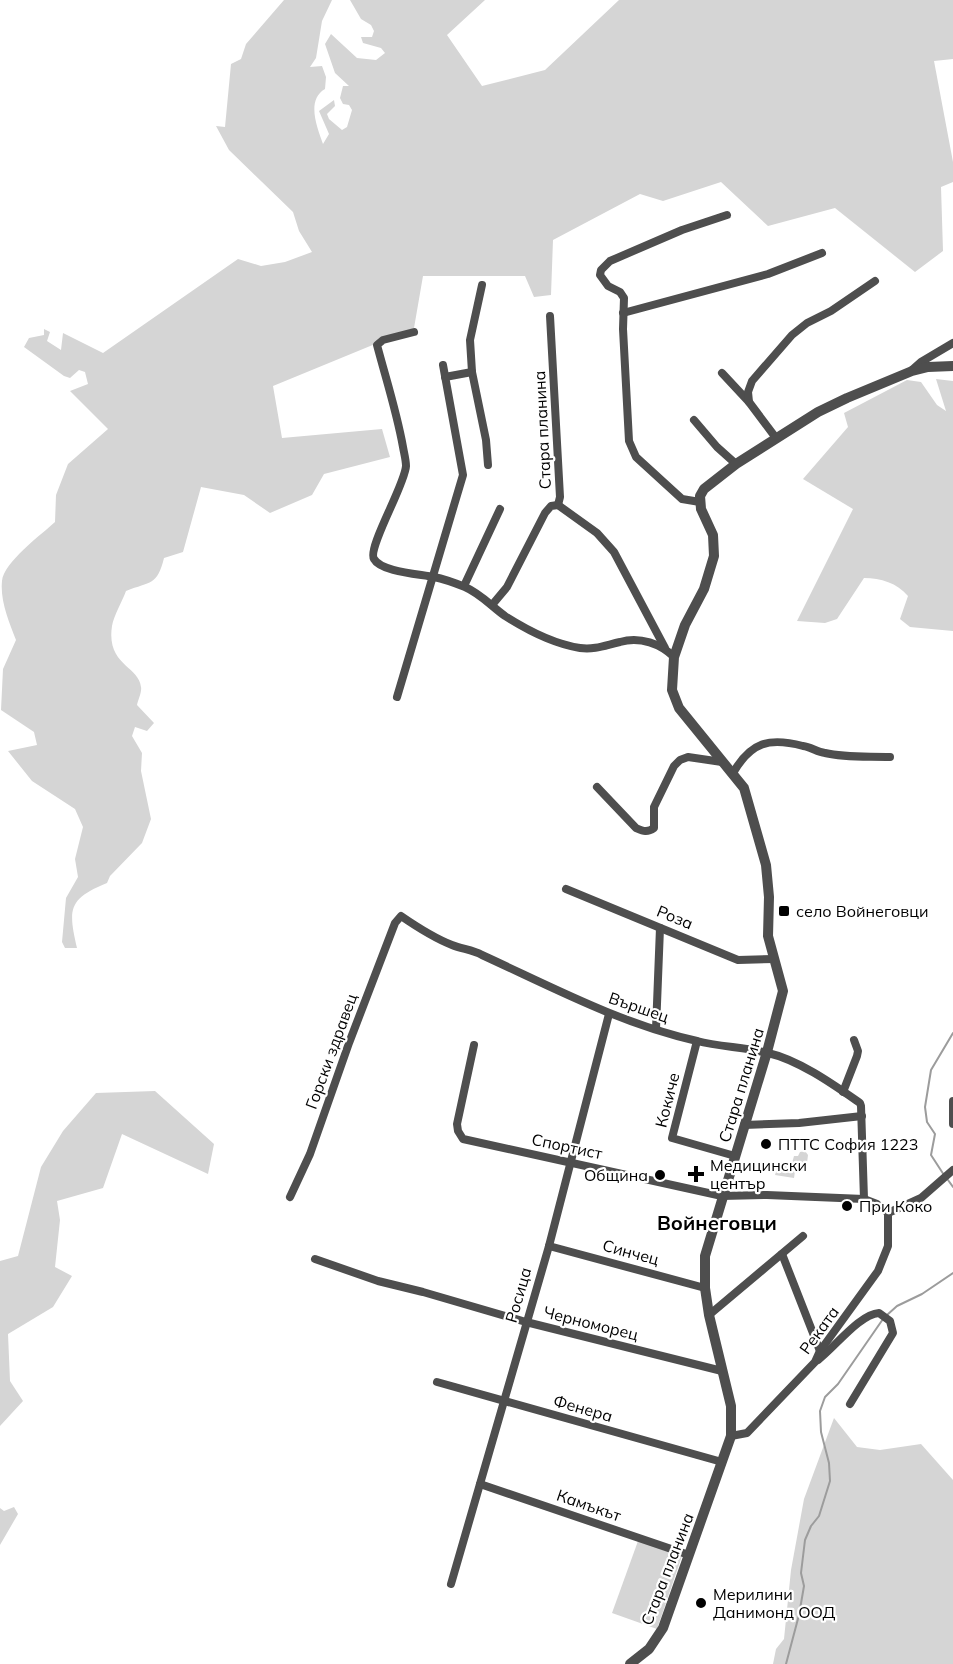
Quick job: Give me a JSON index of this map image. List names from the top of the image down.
{
  "streets": {
    "street": [
      "Стара планина",
      "Роза",
      "Вършец",
      "Горски здравец",
      "Кокиче",
      "Спортист",
      "Синчец",
      "Росица",
      "Черноморец",
      "Реката",
      "Фенера",
      "Камъкът"
    ]
  },
  "crossings": [
    ["Стара планина", "Роза"],
    ["Стара планина", "Вършец"],
    ["Стара планина", "Кокиче"],
    ["Стара планина", "Спортист"],
    ["Стара планина", "Синчец"],
    ["Стара планина", "Черноморец"],
    ["Стара планина", "Реката"],
    ["Стара планина", "Фенера"],
    ["Стара планина", "Камъкът"],
    ["Вършец", "Горски здравец"],
    ["Вършец", "Кокиче"],
    ["Вършец", "Росица"],
    ["Спортист", "Росица"],
    ["Спортист", "Реката"],
    ["Синчец", "Росица"],
    ["Росица", "Черноморец"],
    ["Росица", "Фенера"],
    ["Росица", "Камъкът"]
  ],
  "districts": ["Войнеговци"],
  "places": {
    "transit": ["село Войнеговци"],
    "other": [
      "ПТТС София 1223",
      "Община",
      "При Коко",
      "Мерилини Данимонд ООД"
    ],
    "health": ["Медицински център"]
  }
}
